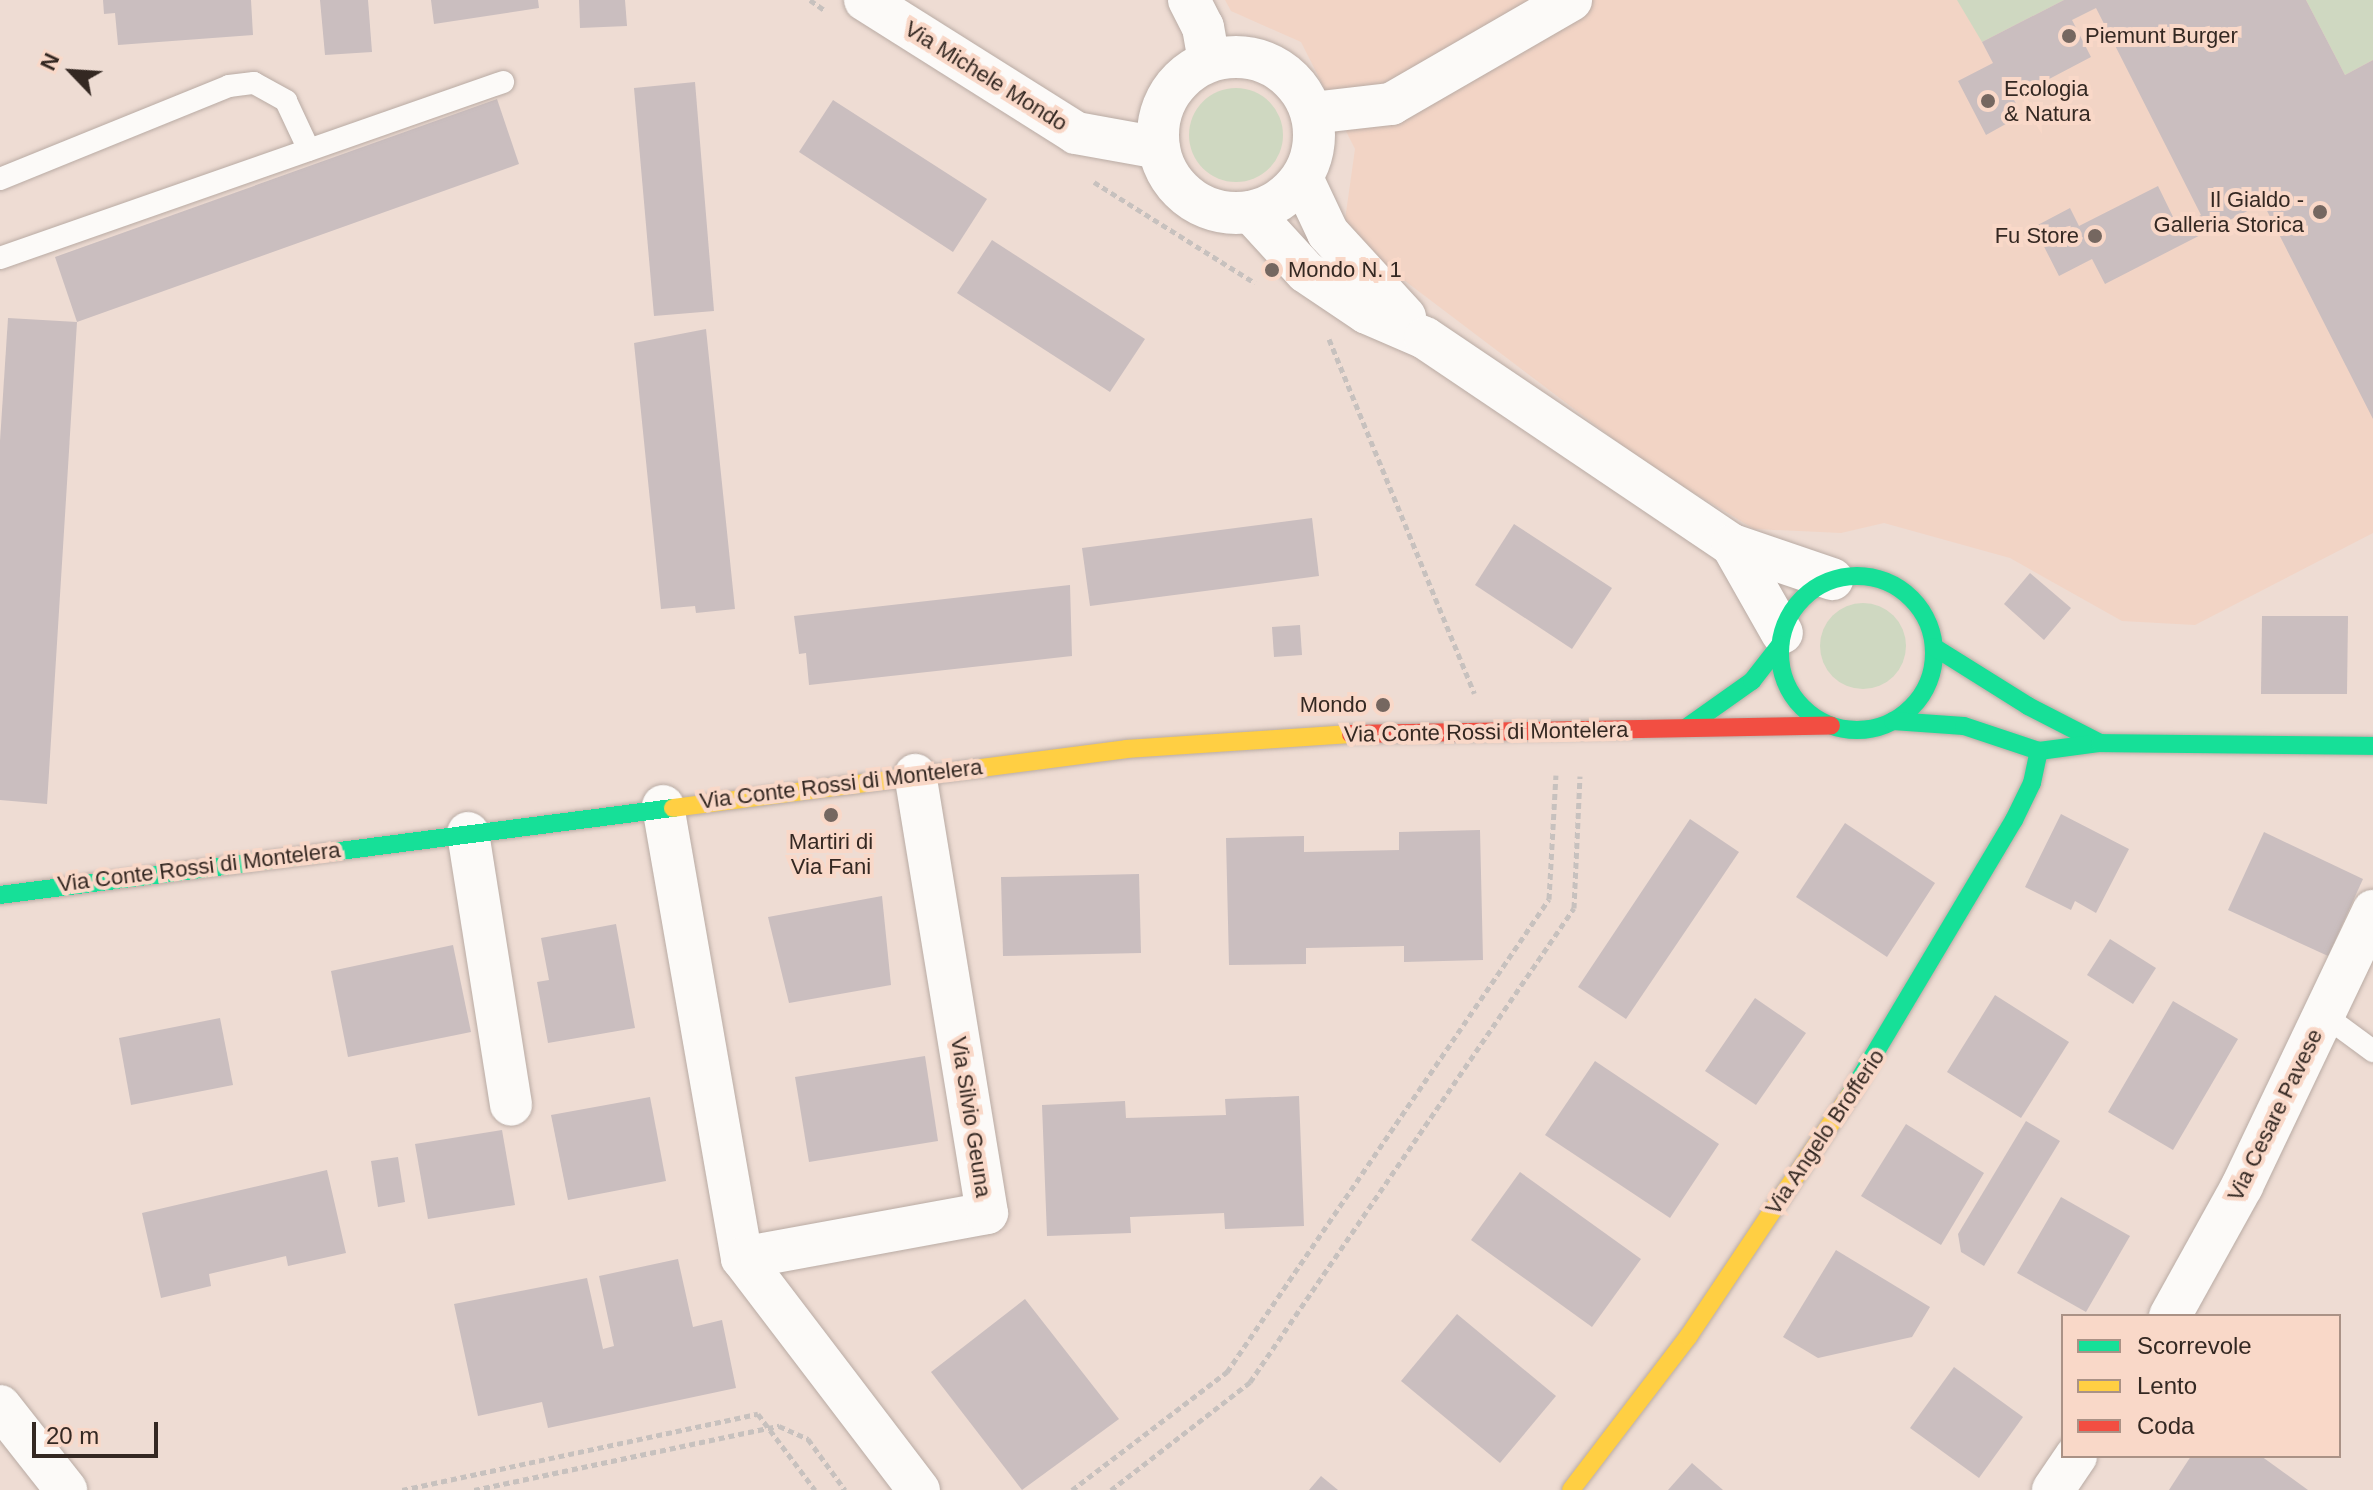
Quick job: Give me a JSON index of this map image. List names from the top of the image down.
{
  "streets": {
    "street": [
      "Via Michele Mondo",
      "Via Conte Rossi di Montelera",
      "Via Cesare Pavese",
      "Via Silvio Geuna",
      "Via Angelo Brofferio"
    ]
  },
  "crossings": [
    ["Via Conte Rossi di Montelera", "Via Silvio Geuna"]
  ],
  "places": [
    "Piemunt Burger",
    "Ecologia & Natura",
    "Il Gialdo - Galleria Storica",
    "Fu Store",
    "Mondo N. 1",
    "Mondo",
    "Martiri di Via Fani"
  ],
  "legend": ["Scorrevole", "Lento", "Coda"],
  "scale_bar": "20 m",
  "north": "top left"
}
